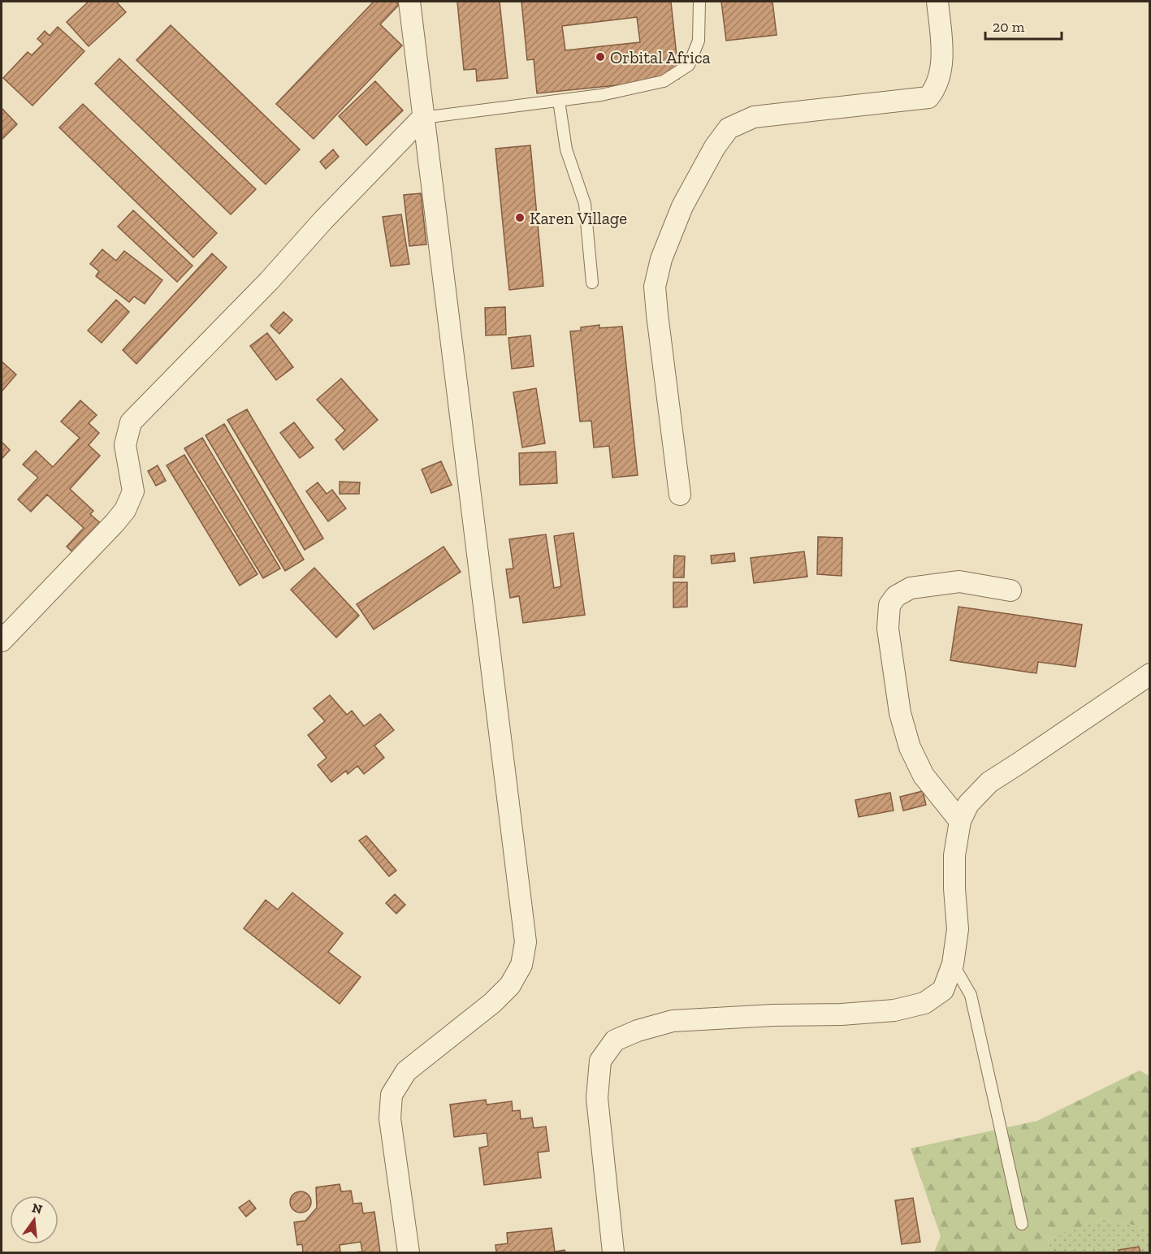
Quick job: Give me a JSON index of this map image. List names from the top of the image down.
{
  "places": ["Orbital Africa", "Karen Village"],
  "scale_bar": "20 m",
  "north": "top"
}
